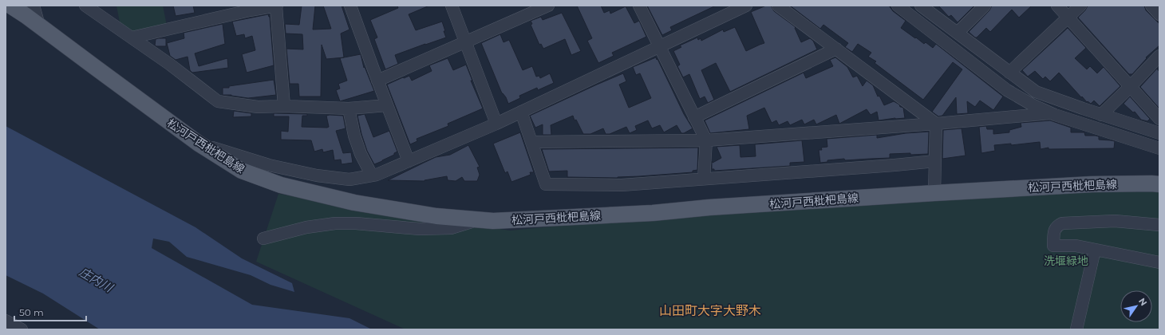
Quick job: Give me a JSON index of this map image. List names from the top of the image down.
{
  "streets": {
    "main road": ["松河戸西枇杷島線"]
  },
  "districts": ["山田町大字大野木"],
  "water": ["庄内川"],
  "parks": ["洗堰緑地"],
  "scale_bar": "50 m",
  "north": "top right"
}
